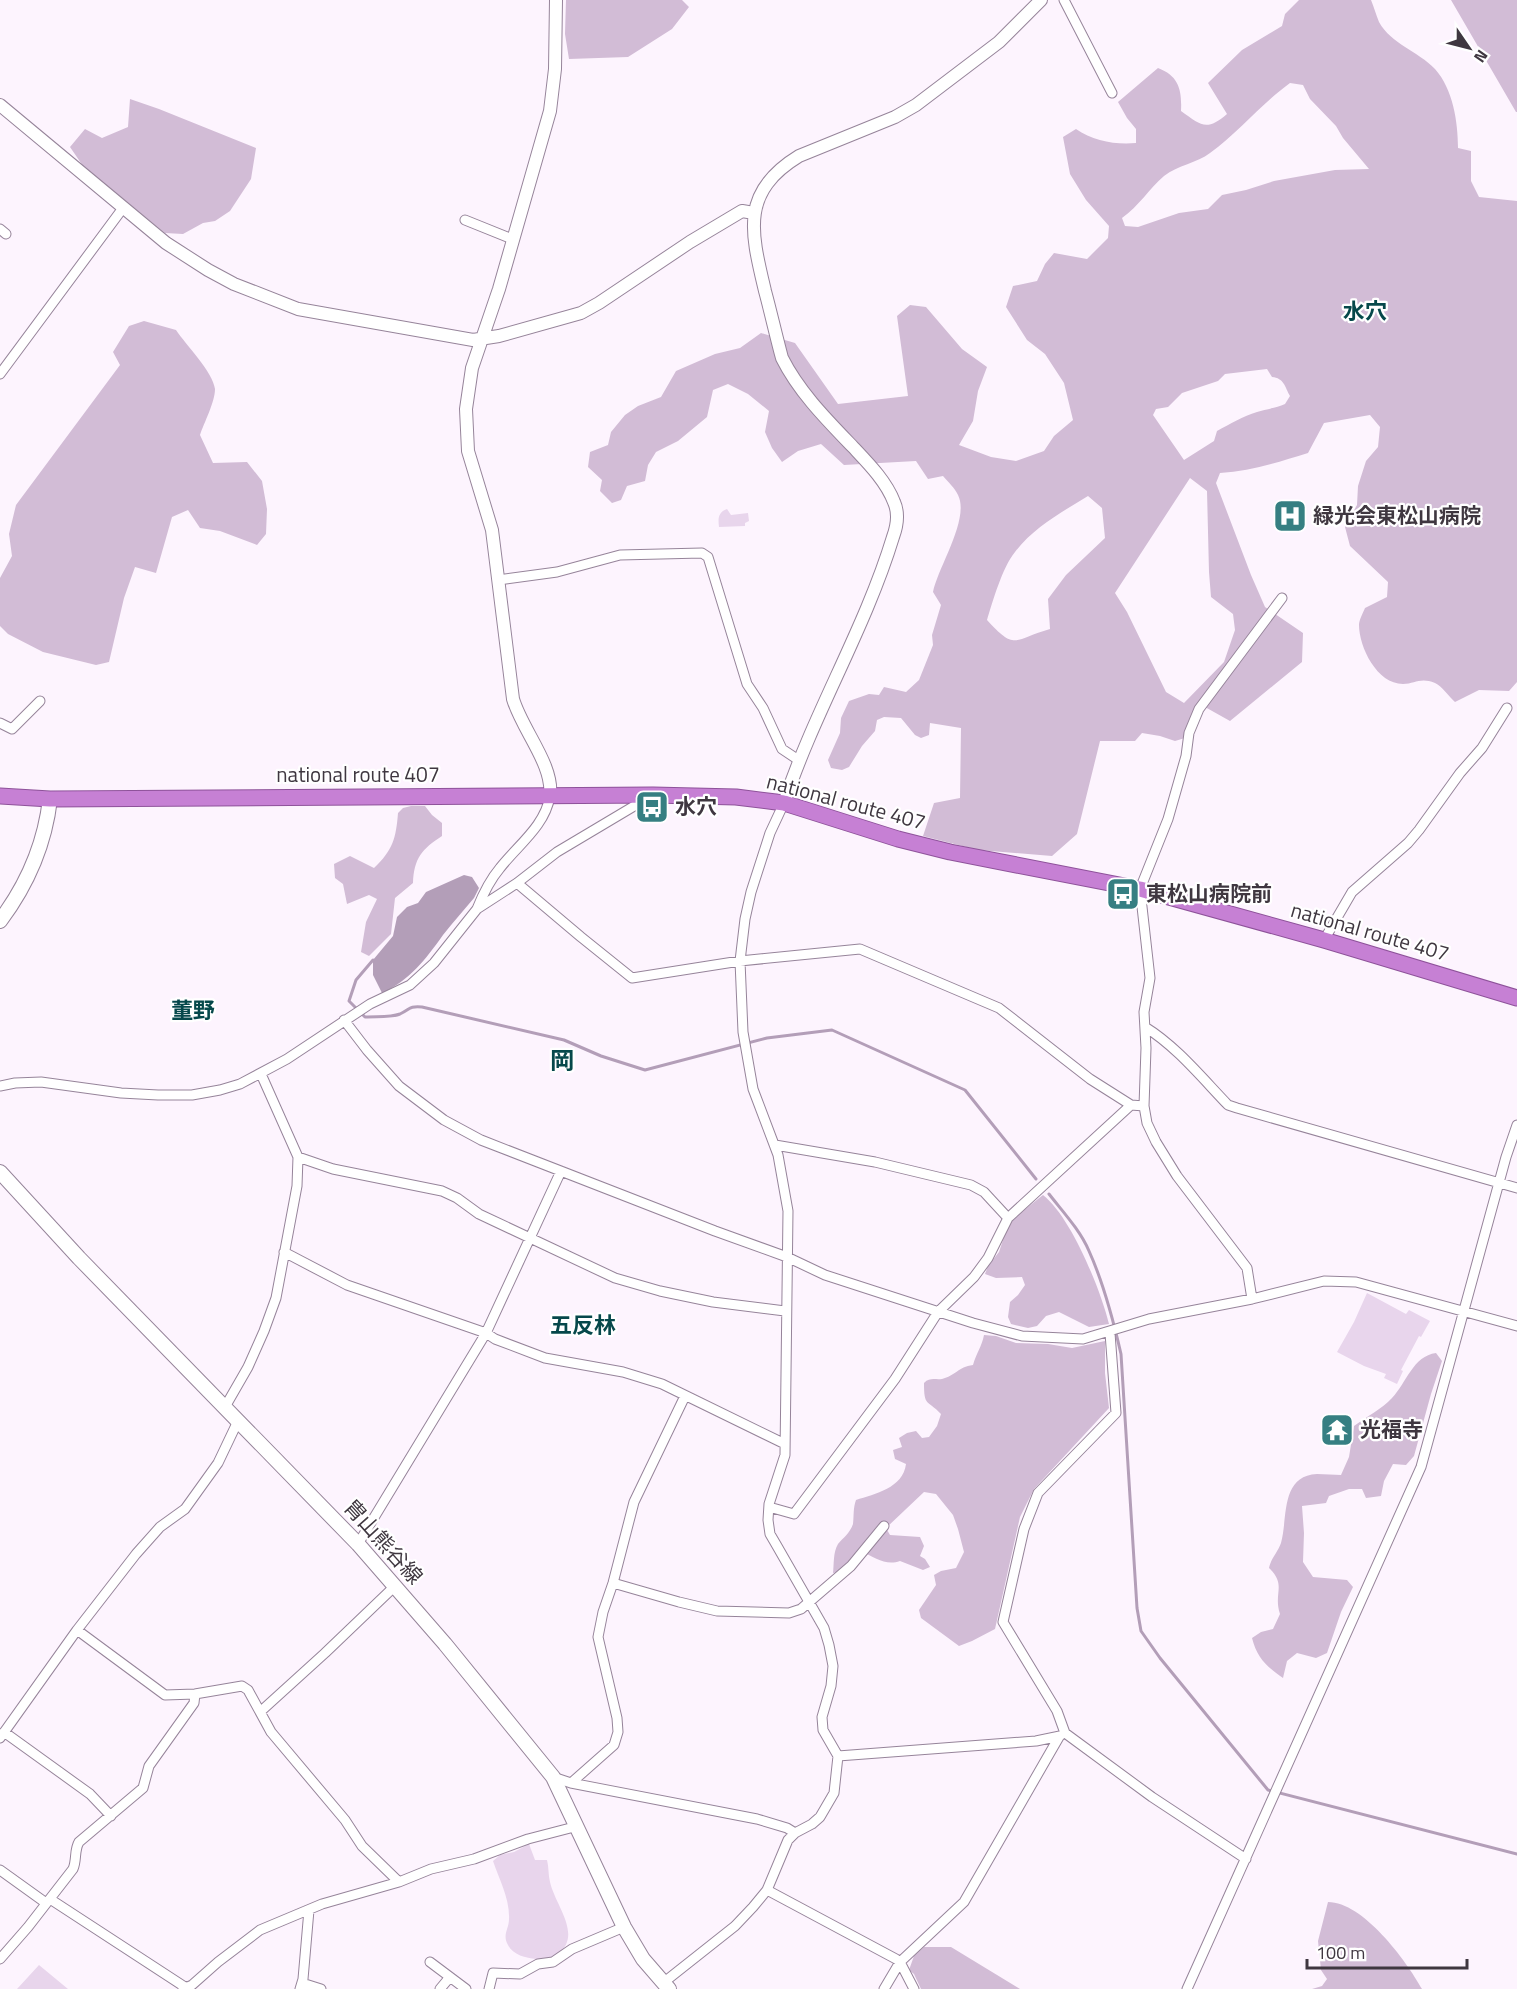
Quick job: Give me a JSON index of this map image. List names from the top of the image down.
{
  "streets": {
    "highway": ["national route 407"],
    "main road": ["胄山熊谷線"]
  },
  "districts": [
    "水穴",
    "董野",
    "岡",
    "五反林"
  ],
  "places": {
    "hospital": ["緑光会東松山病院"],
    "bus stop": ["水穴", "東松山病院前"],
    "temple": ["光福寺"]
  },
  "scale_bar": "100 m",
  "north": "bottom right"
}
